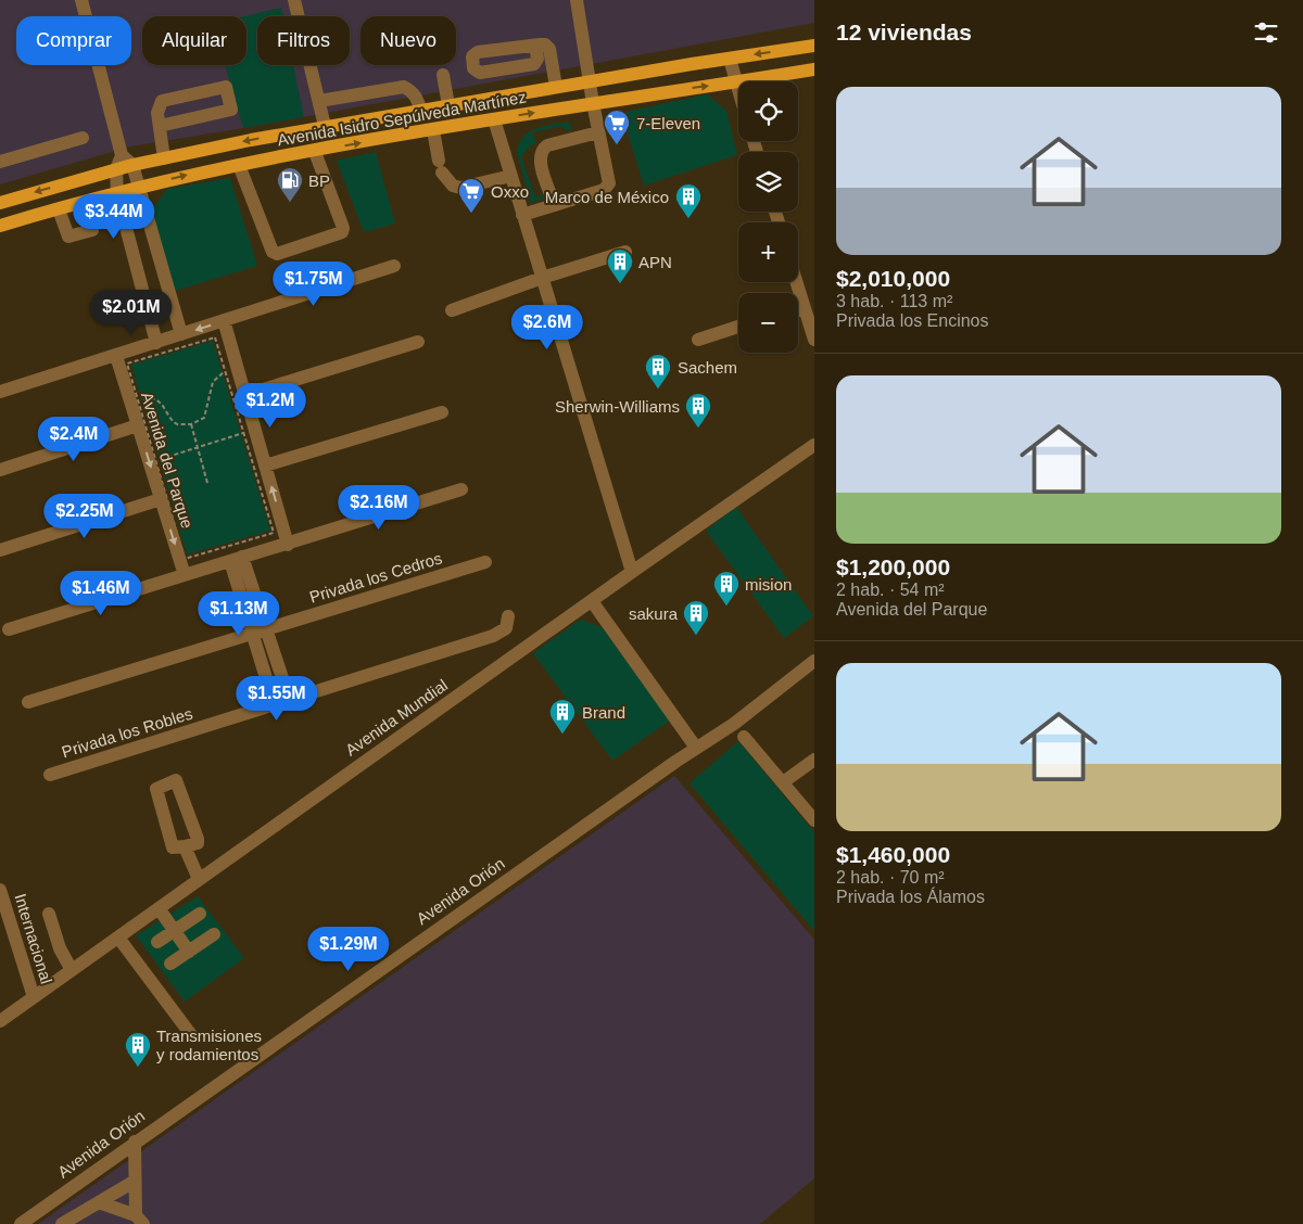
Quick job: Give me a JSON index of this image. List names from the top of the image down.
{
  "streets": {
    "main road": ["Avenida Isidro Sepúlveda Martínez"],
    "street": [
      "Avenida del Parque",
      "Privada los Cedros",
      "Avenida Mundial",
      "Privada los Robles",
      "Avenida Orión",
      "Internacional"
    ]
  },
  "crossings": [
    ["Avenida Mundial", "Internacional"]
  ],
  "places": {
    "supermarket": ["7-Eleven", "Oxxo"],
    "fuel station": ["BP"],
    "building": [
      "Marco de México",
      "APN",
      "Sachem",
      "Sherwin-Williams",
      "mision",
      "sakura",
      "Brand",
      "Transmisiones y rodamientos"
    ]
  },
  "page": {
    "heading": "12 viviendas",
    "chip": [
      "Comprar",
      "Alquilar",
      "Filtros",
      "Nuevo"
    ],
    "list": [
      {
        "name": "$2,010,000",
        "note": "3 hab. · 113 m² · Privada los Encinos"
      },
      {
        "name": "$1,200,000",
        "note": "2 hab. · 54 m² · Avenida del Parque"
      },
      {
        "name": "$1,460,000",
        "note": "2 hab. · 70 m² · Privada los Álamos"
      }
    ],
    "map_buttons": ["+", "−"],
    "price": [
      "$3.44M",
      "$1.75M",
      "$2.01M",
      "$2.6M",
      "$1.2M",
      "$2.4M",
      "$2.16M",
      "$2.25M",
      "$1.46M",
      "$1.13M",
      "$1.55M",
      "$1.29M"
    ]
  }
}
